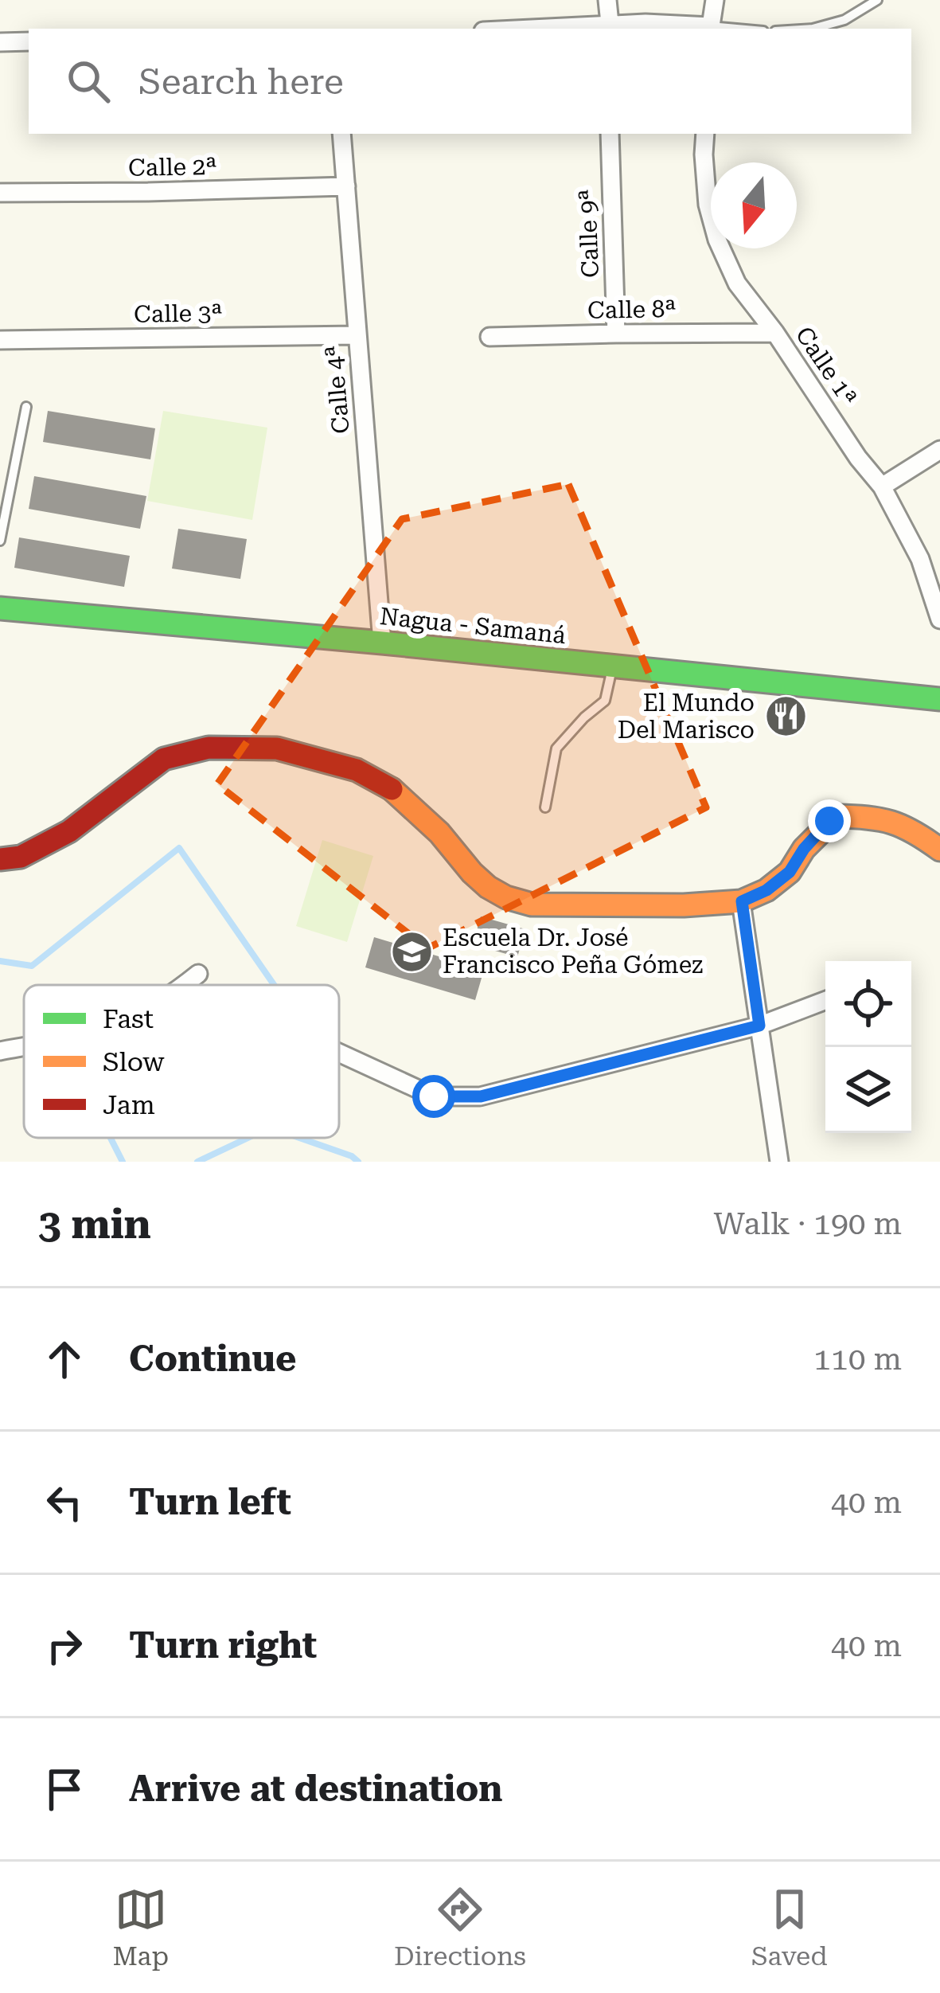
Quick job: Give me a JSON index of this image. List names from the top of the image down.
{
  "streets": {
    "street": [
      "Calle 2ª",
      "Calle 9ª",
      "Calle 8ª",
      "Calle 3ª",
      "Calle 1ª",
      "Calle 4ª",
      "Nagua - Samaná"
    ]
  },
  "crossings": [
    ["Calle 2ª", "Calle 4ª"],
    ["Calle 9ª", "Calle 8ª"],
    ["Calle 8ª", "Calle 1ª"],
    ["Calle 3ª", "Calle 4ª"],
    ["Calle 4ª", "Nagua - Samaná"]
  ],
  "places": {
    "restaurant": ["El Mundo Del Marisco"],
    "school or university": ["Escuela Dr. José Francisco Peña Gómez"]
  },
  "legend": ["Fast", "Slow", "Jam"],
  "north": "bottom",
  "page": {
    "search": "Search here",
    "heading": ["3 min", "Walk · 190 m"],
    "list": [
      ["Continue", "110 m"],
      ["Turn left", "40 m"],
      ["Turn right", "40 m"],
      "Arrive at destination"
    ],
    "nav": ["Map", "Directions", "Saved"]
  }
}
